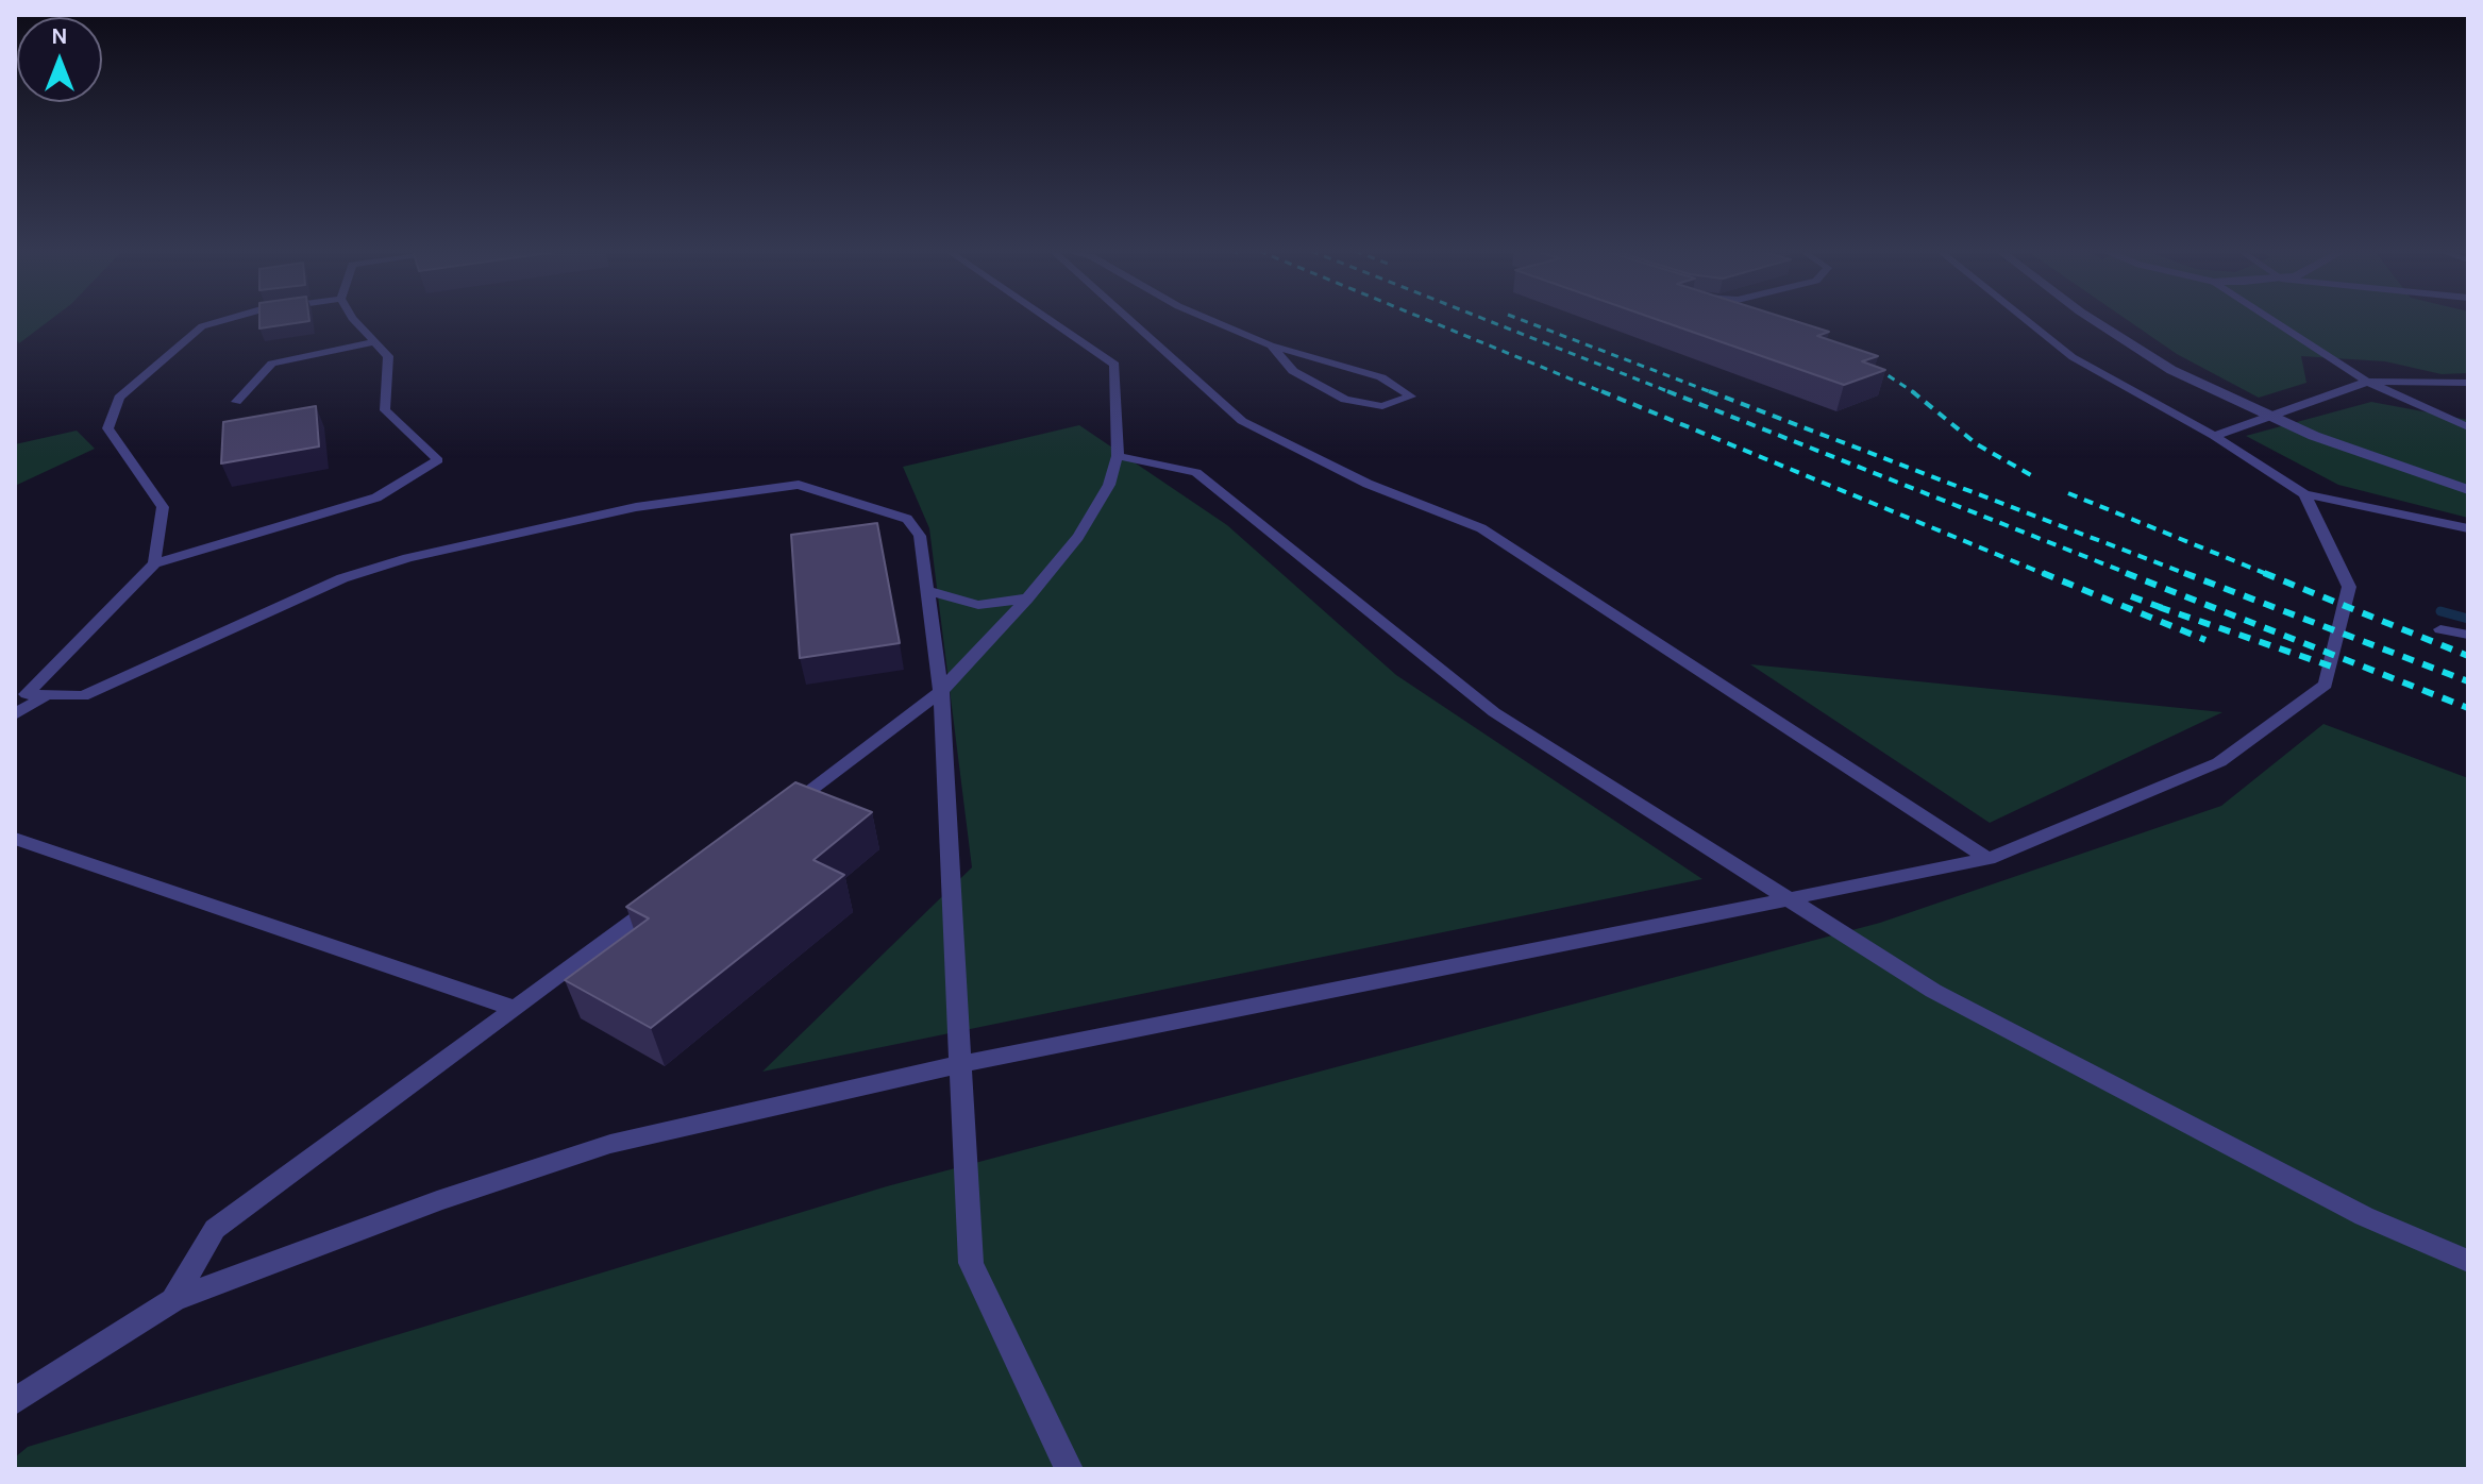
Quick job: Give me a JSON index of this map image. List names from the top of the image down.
{
  "north": "top"
}
